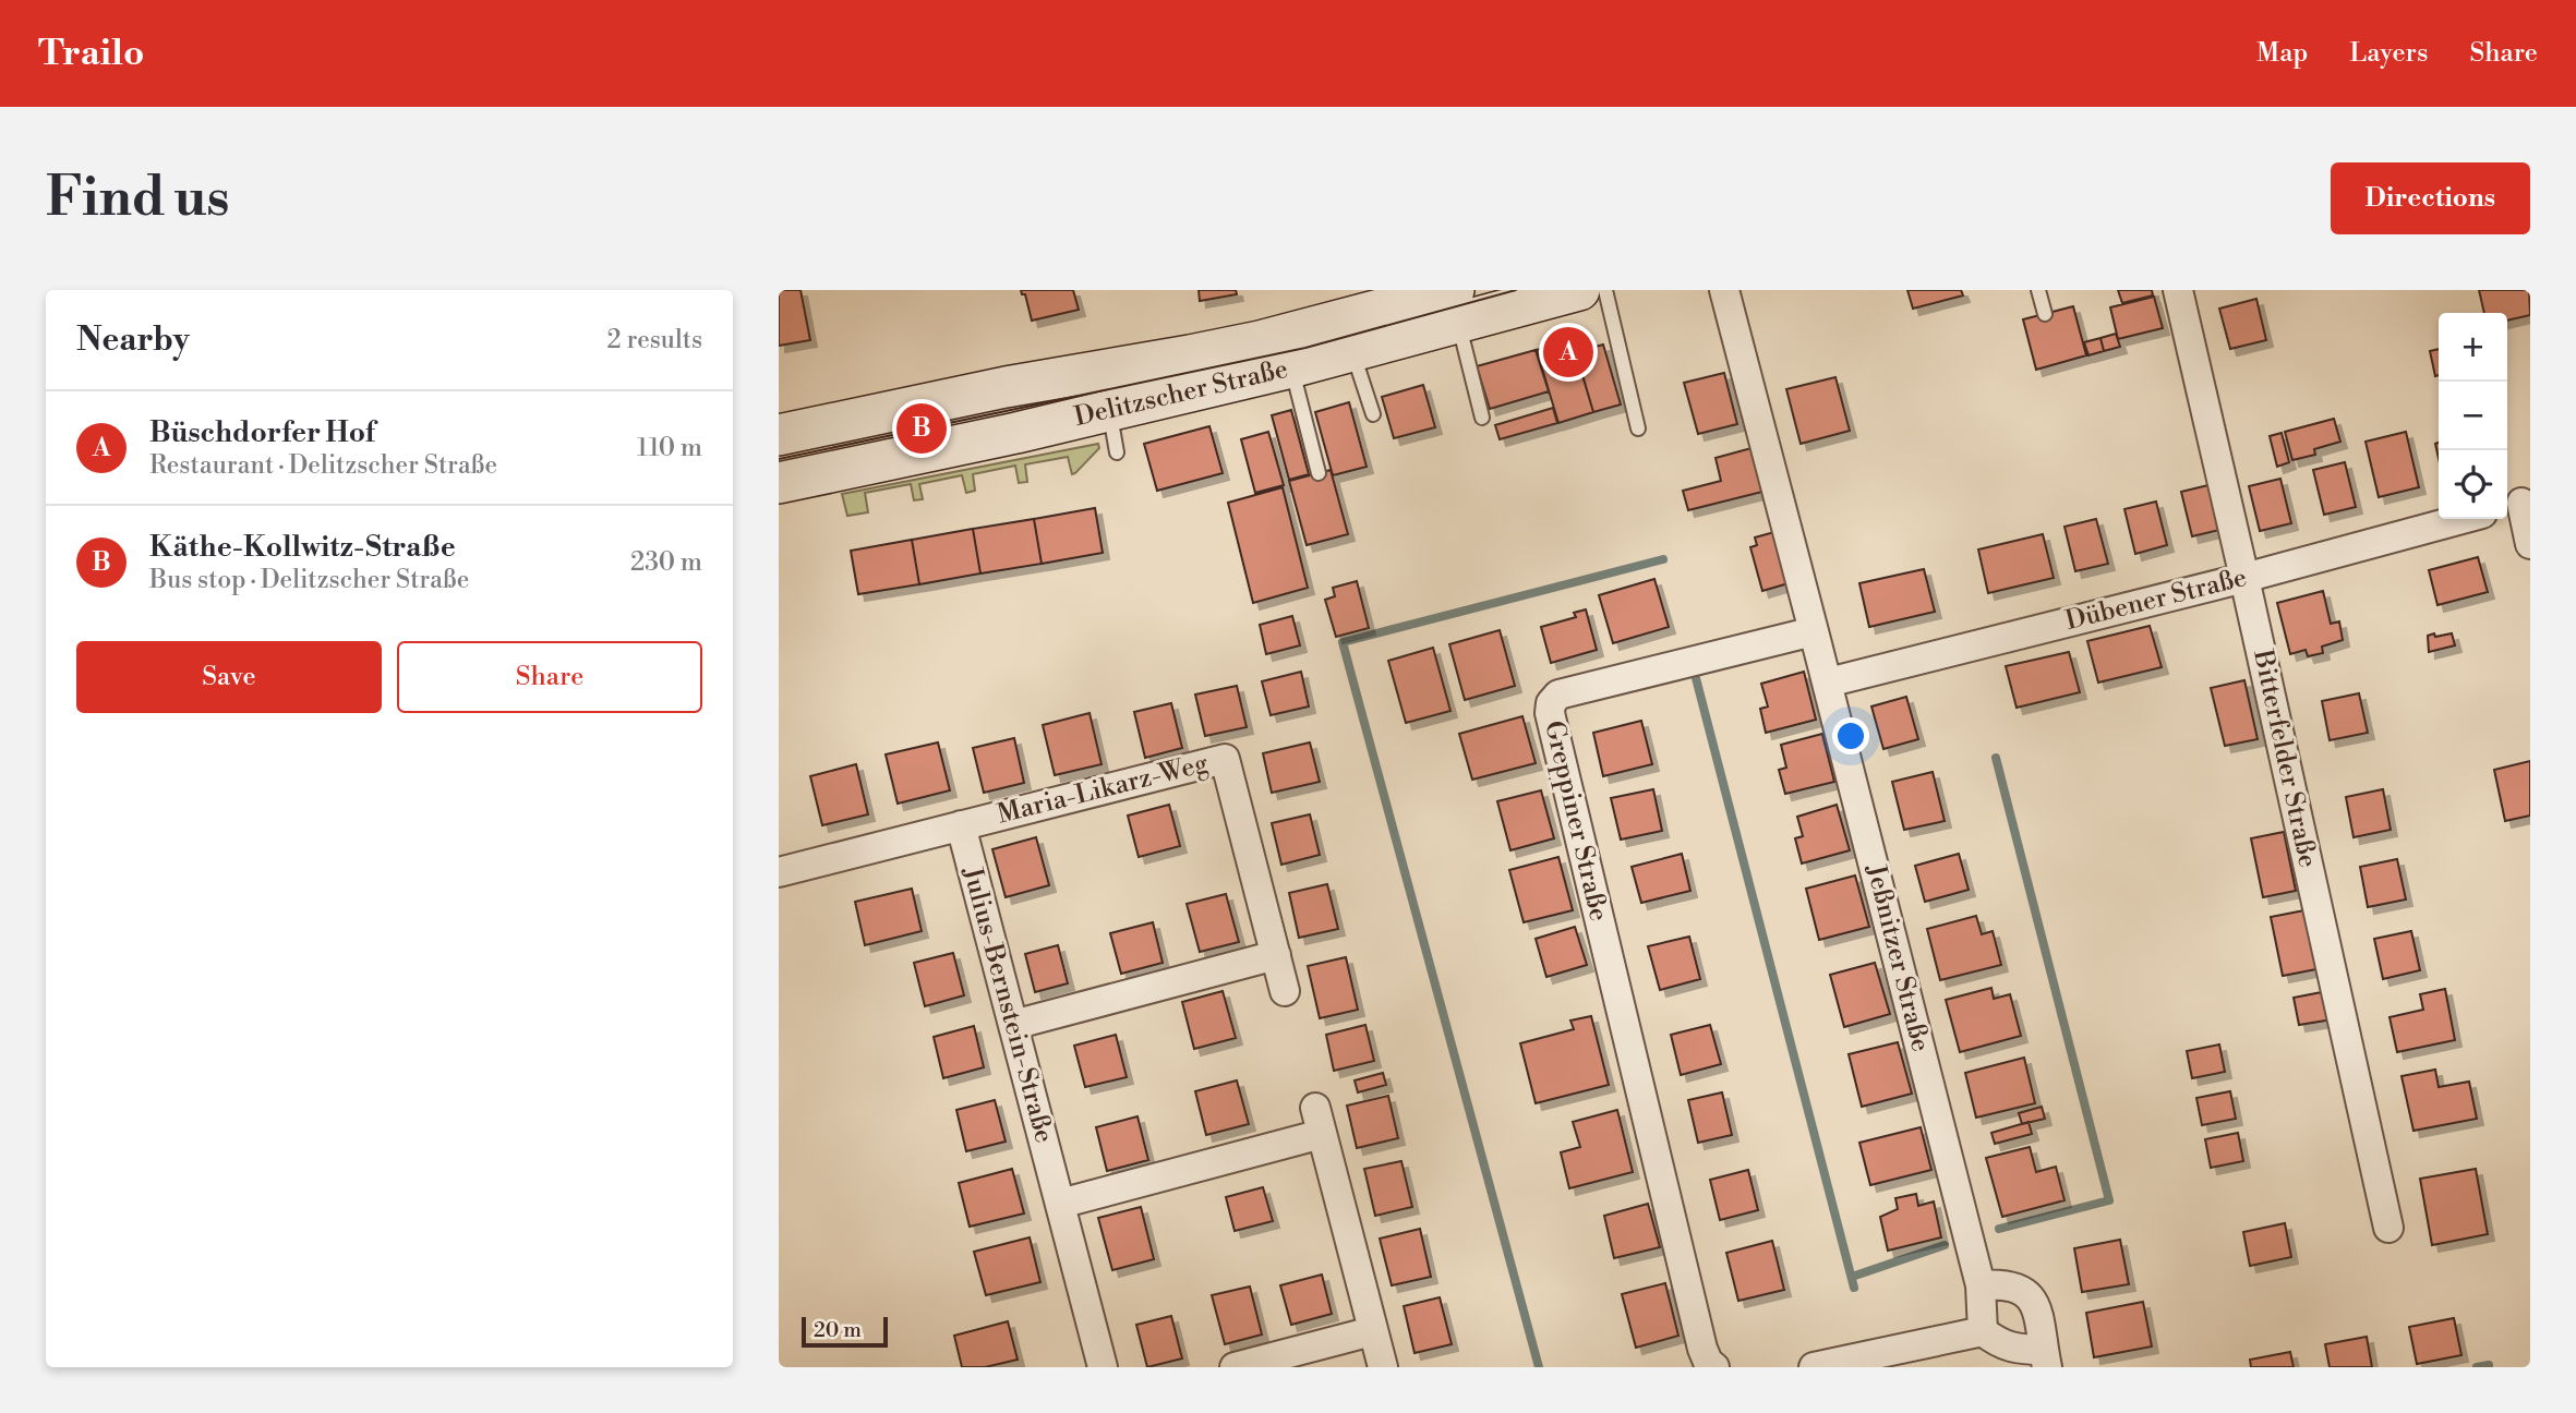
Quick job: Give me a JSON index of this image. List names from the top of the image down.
{
  "streets": {
    "main road": ["Delitzscher Straße"],
    "street": [
      "Dübener Straße",
      "Bitterfelder Straße",
      "Maria-Likarz-Weg",
      "Greppiner Straße",
      "Jeßnitzer Straße",
      "Julius-Bernstein-Straße"
    ]
  },
  "crossings": [
    ["Dübener Straße", "Bitterfelder Straße"],
    ["Dübener Straße", "Jeßnitzer Straße"],
    ["Maria-Likarz-Weg", "Julius-Bernstein-Straße"],
    ["Greppiner Straße", "Jeßnitzer Straße"]
  ],
  "scale_bar": "20 m",
  "page": {
    "header": "Trailo",
    "nav": ["Map", "Layers", "Share"],
    "buttons": [
      "Directions",
      ["Save", "Share"]
    ],
    "title": "Find us",
    "heading": ["Nearby", "2 results"],
    "map_buttons": ["+", "−"],
    "pins": ["A", "B"],
    "list": [
      {
        "mark": "A",
        "name": "Büschdorfer Hof",
        "note": "Restaurant · Delitzscher Straße",
        "value": "110 m"
      },
      {
        "mark": "B",
        "name": "Käthe-Kollwitz-Straße",
        "note": "Bus stop · Delitzscher Straße",
        "value": "230 m"
      }
    ],
    "scale": "20 m"
  }
}
